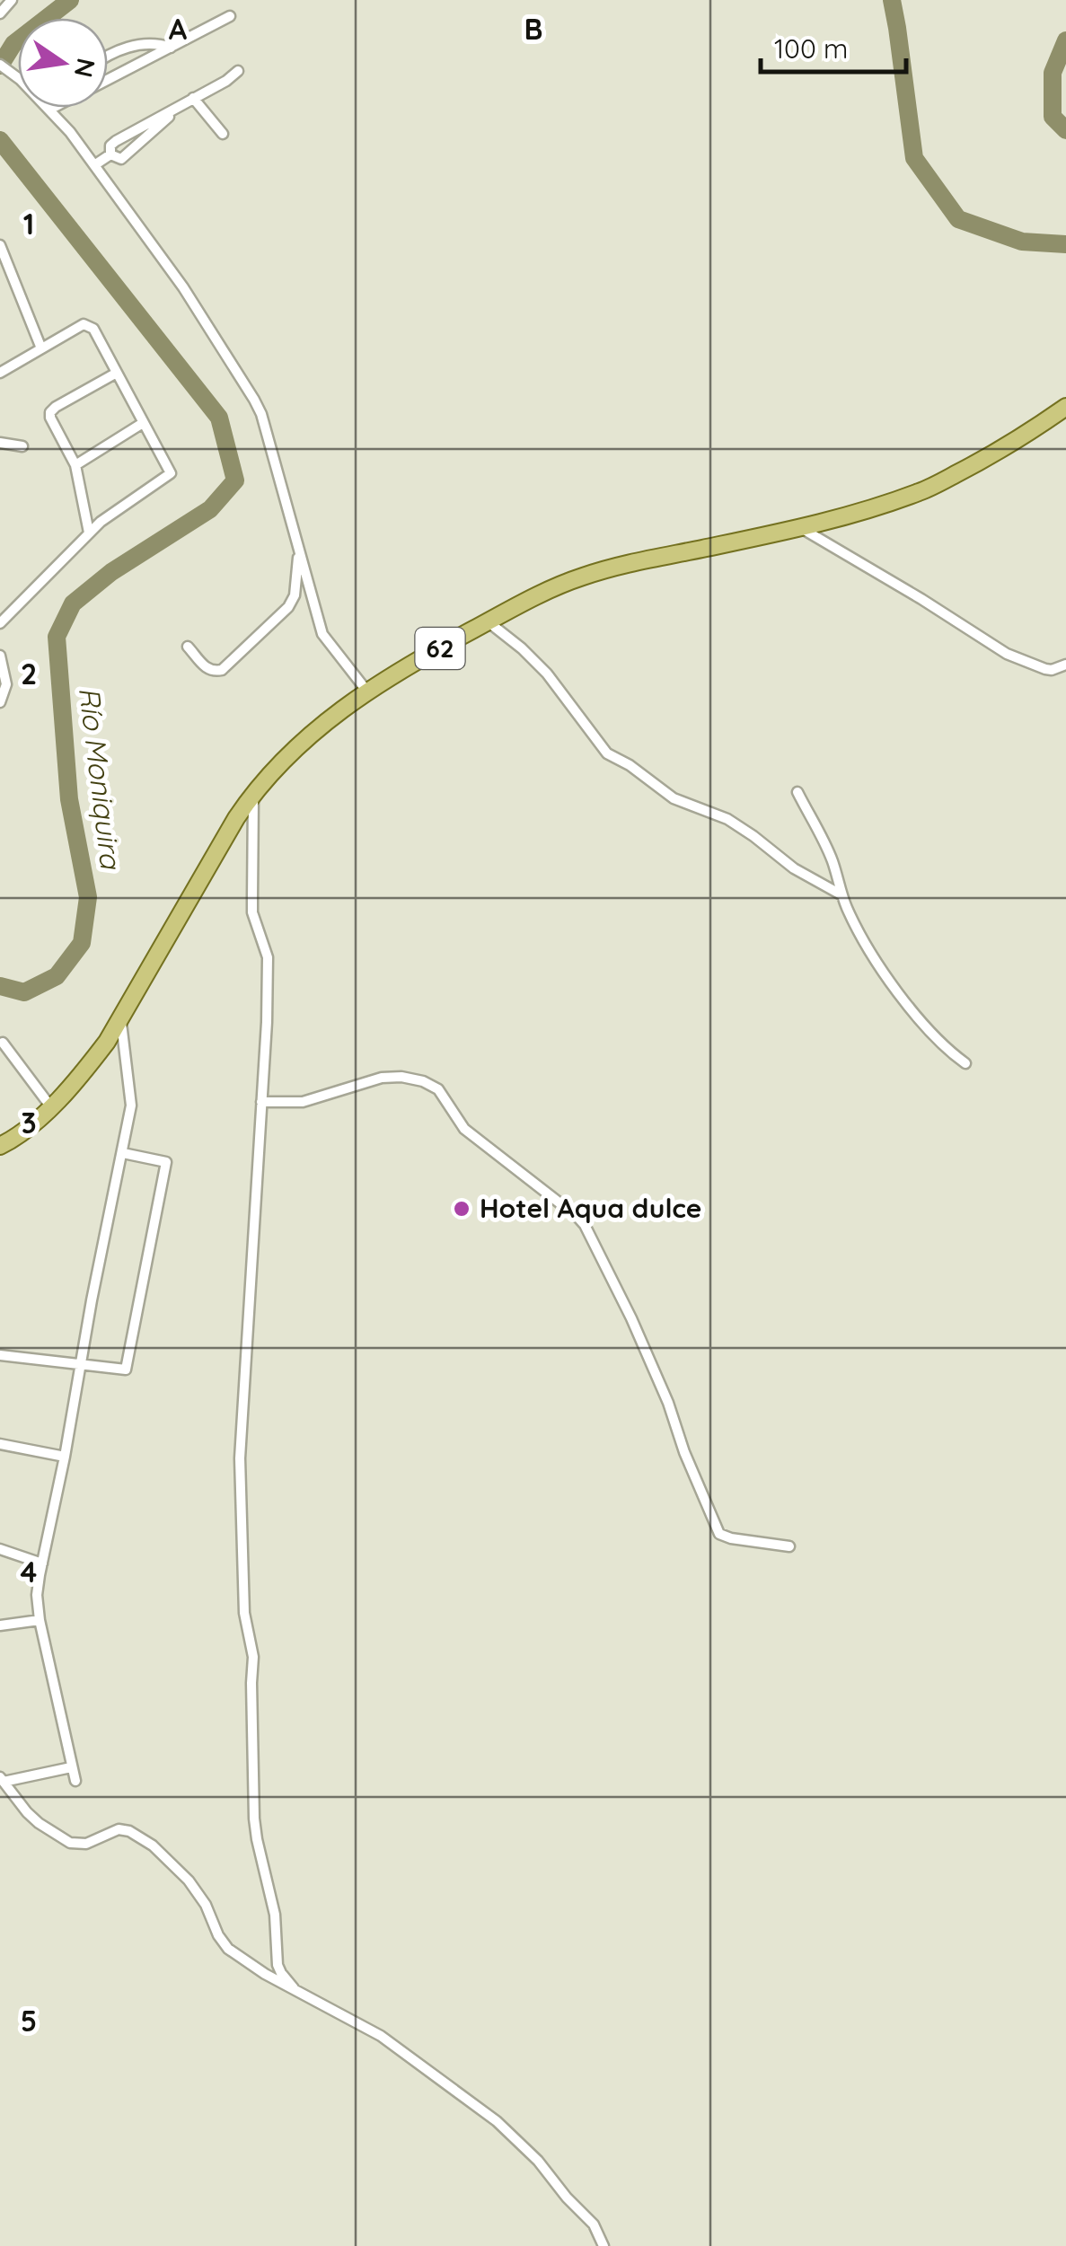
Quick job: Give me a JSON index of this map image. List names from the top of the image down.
{
  "streets": {
    "main road": ["62"]
  },
  "water": ["Río Moniquira"],
  "places": ["Hotel Aqua dulce"],
  "scale_bar": "100 m",
  "north": "right",
  "grid": {
    "columns": ["A", "B"],
    "rows": [
      "1",
      "2",
      "3",
      "4",
      "5"
    ]
  }
}
